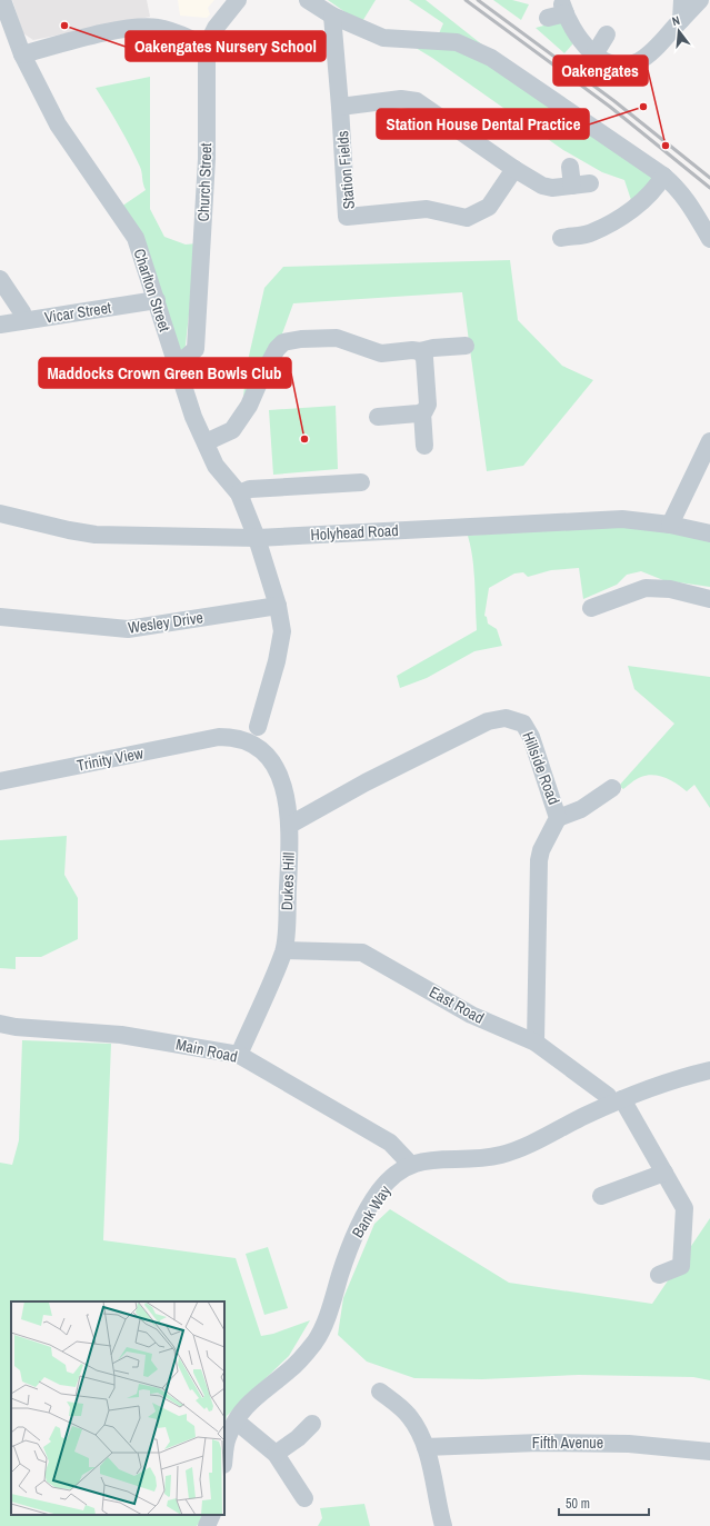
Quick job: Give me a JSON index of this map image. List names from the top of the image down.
{
  "streets": {
    "street": [
      "Station Fields",
      "Church Street",
      "Charlton Street",
      "Vicar Street",
      "Holyhead Road",
      "Wesley Drive",
      "Trinity View",
      "Hillside Road",
      "Dukes Hill",
      "East Road",
      "Main Road",
      "Bank Way",
      "Fifth Avenue"
    ]
  },
  "crossings": [
    ["Church Street", "Charlton Street"],
    ["Charlton Street", "Vicar Street"],
    ["Charlton Street", "Holyhead Road"],
    ["Trinity View", "Dukes Hill"],
    ["Hillside Road", "Dukes Hill"],
    ["Hillside Road", "East Road"],
    ["Dukes Hill", "East Road"],
    ["Dukes Hill", "Main Road"],
    ["East Road", "Bank Way"],
    ["Main Road", "Bank Way"]
  ],
  "places": [
    "Oakengates Nursery School",
    "Station House Dental Practice",
    "Oakengates",
    "Maddocks Crown Green Bowls Club"
  ],
  "scale_bar": "50 m",
  "north": "top"
}
